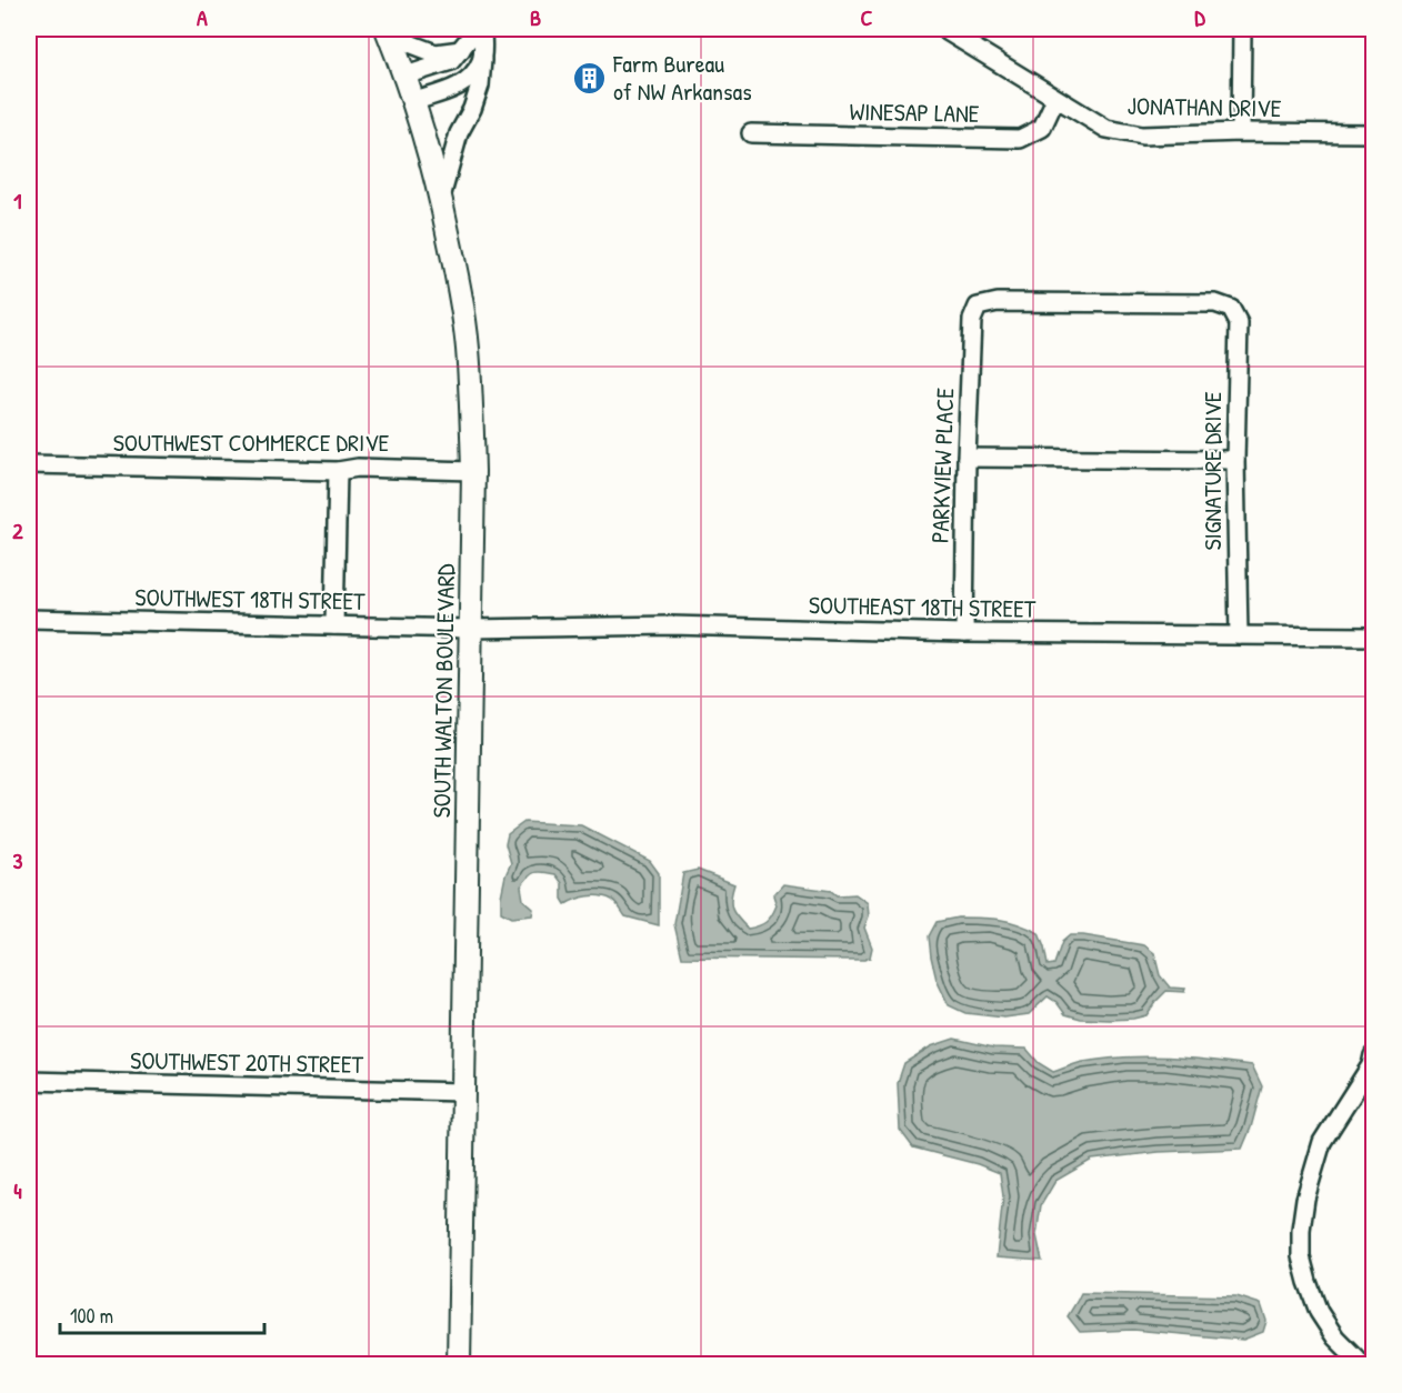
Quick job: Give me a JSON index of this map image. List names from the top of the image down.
{
  "streets": {
    "main road": ["SOUTH WALTON BOULEVARD"],
    "street": [
      "JONATHAN DRIVE",
      "WINESAP LANE",
      "SOUTHWEST COMMERCE DRIVE",
      "PARKVIEW PLACE",
      "SIGNATURE DRIVE",
      "SOUTHWEST 18TH STREET",
      "SOUTHEAST 18TH STREET",
      "SOUTHWEST 20TH STREET"
    ]
  },
  "crossings": [
    ["JONATHAN DRIVE", "WINESAP LANE"],
    ["SOUTHWEST COMMERCE DRIVE", "SOUTH WALTON BOULEVARD"],
    ["PARKVIEW PLACE", "SIGNATURE DRIVE"],
    ["PARKVIEW PLACE", "SOUTHEAST 18TH STREET"],
    ["SIGNATURE DRIVE", "SOUTHEAST 18TH STREET"],
    ["SOUTHWEST 18TH STREET", "SOUTHEAST 18TH STREET"],
    ["SOUTHWEST 18TH STREET", "SOUTH WALTON BOULEVARD"],
    ["SOUTHEAST 18TH STREET", "SOUTH WALTON BOULEVARD"],
    ["SOUTH WALTON BOULEVARD", "SOUTHWEST 20TH STREET"]
  ],
  "places": {
    "building": ["Farm Bureau of NW Arkansas"]
  },
  "scale_bar": "100 m",
  "grid": {
    "columns": [
      "A",
      "B",
      "C",
      "D"
    ],
    "rows": [
      "1",
      "2",
      "3",
      "4"
    ]
  }
}
